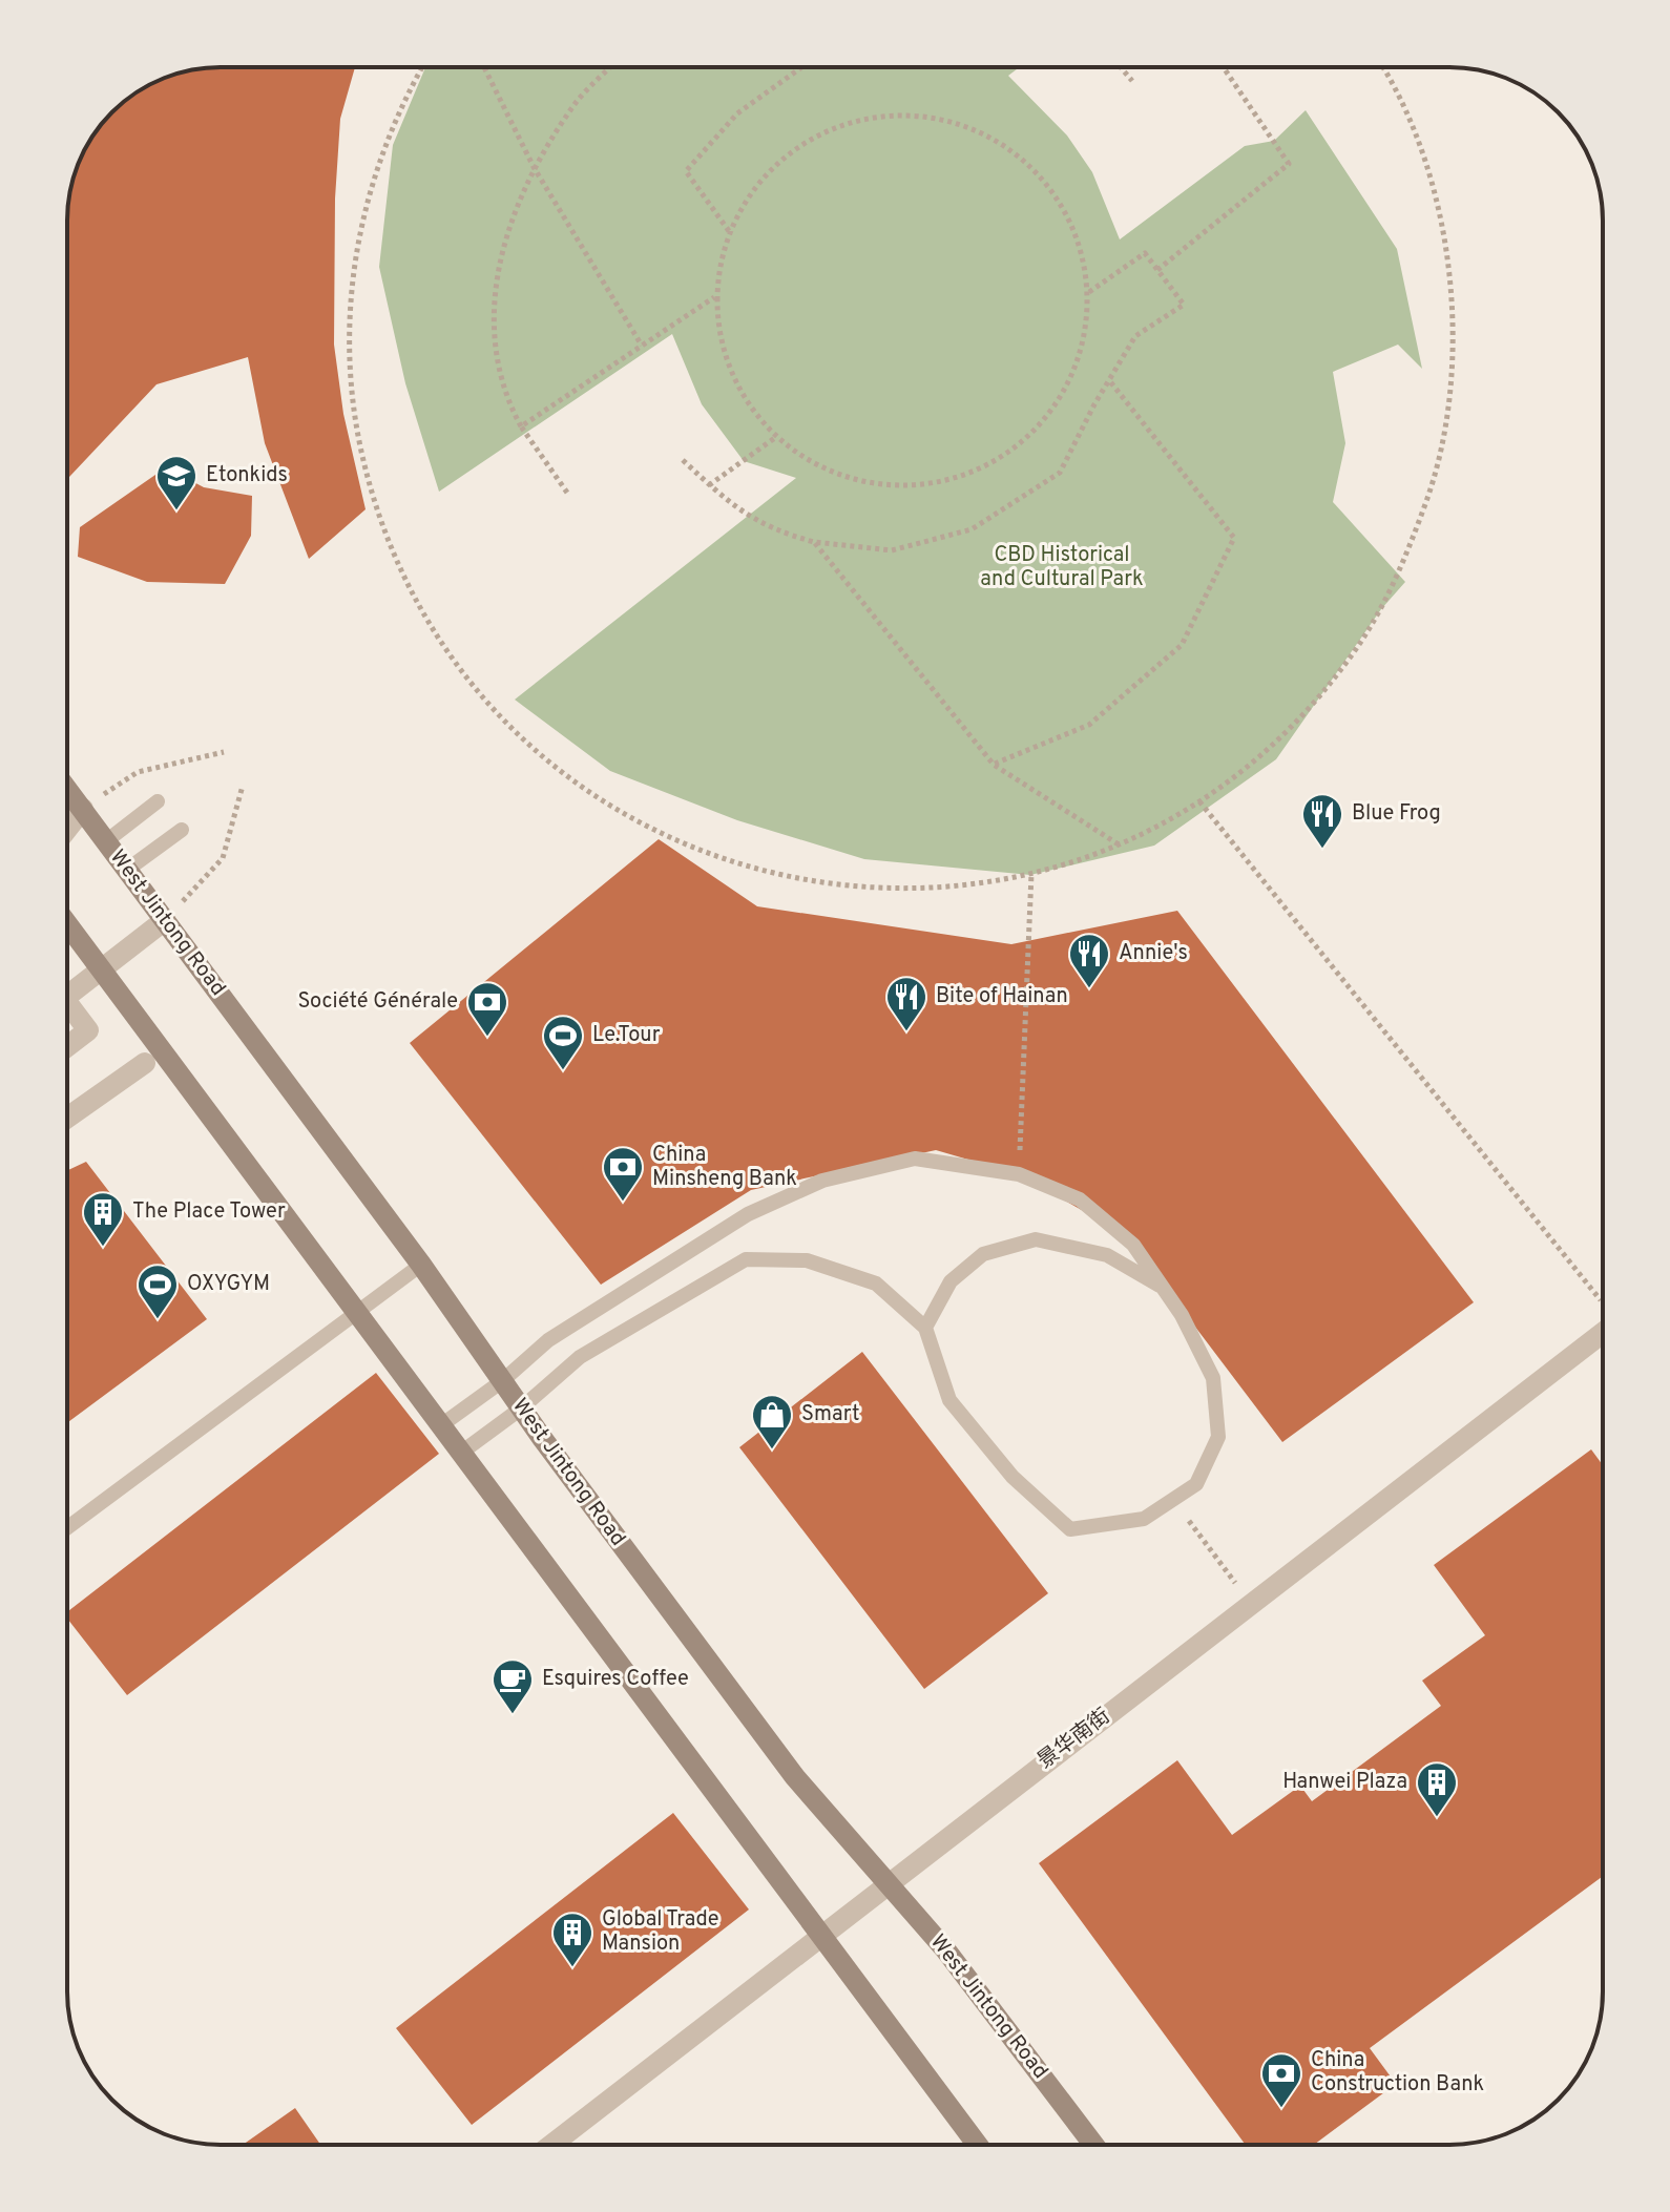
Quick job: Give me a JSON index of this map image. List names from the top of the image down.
{
  "streets": {
    "main road": ["West Jintong Road"],
    "street": ["景华南街"]
  },
  "crossings": [
    ["West Jintong Road", "景华南街"]
  ],
  "parks": ["CBD Historical and Cultural Park"],
  "places": {
    "school or university": ["Etonkids"],
    "restaurant": ["Blue Frog", "Annie's", "Bite of Hainan"],
    "bank": ["Société Générale", "China Minsheng Bank", "China Construction Bank"],
    "sports": ["Le.Tour", "OXYGYM"],
    "building": ["The Place Tower", "Hanwei Plaza", "Global Trade Mansion"],
    "shop": ["Smart"],
    "cafe": ["Esquires Coffee"]
  }
}
